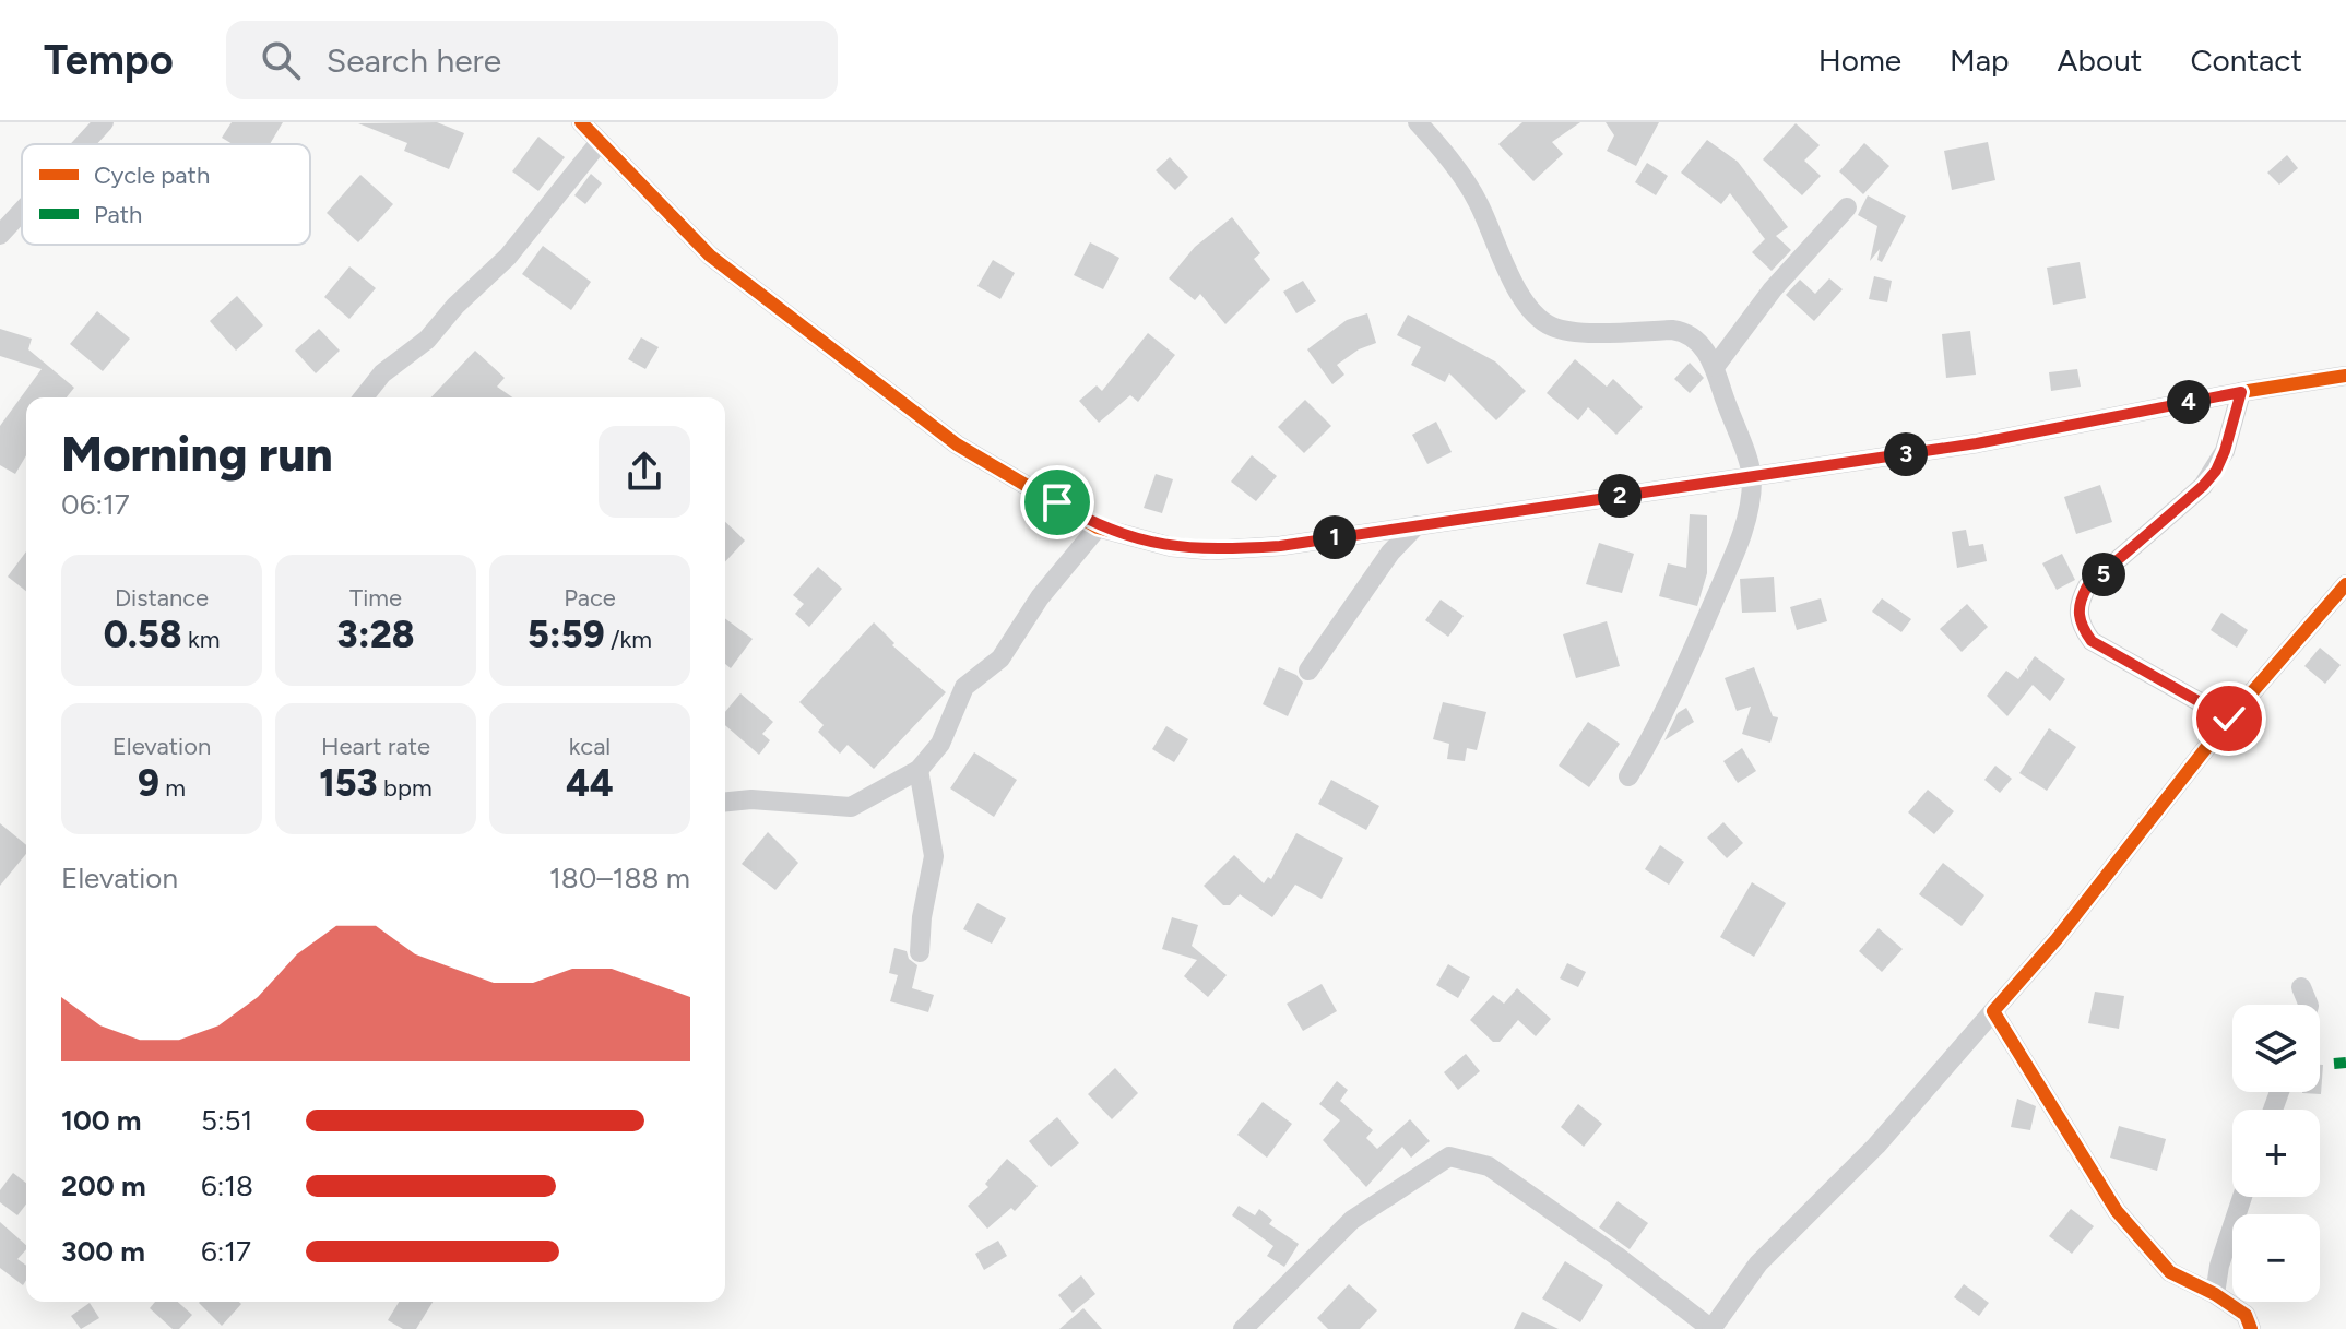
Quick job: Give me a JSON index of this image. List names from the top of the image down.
{
  "legend": ["Cycle path", "Path"],
  "page": {
    "header": "Tempo",
    "search": "Search here",
    "nav": [
      "Home",
      "Map",
      "About",
      "Contact"
    ],
    "pins": [
      "4",
      "3",
      "2",
      "1",
      "5"
    ],
    "heading": ["Morning run", "06:17"],
    "stats": [
      ["Distance", "0.58 km"],
      ["Time", "3:28"],
      ["Pace", "5:59 /km"],
      ["Elevation", "9 m"],
      ["Heart rate", "153 bpm"],
      ["kcal", "44"]
    ],
    "chart": ["Elevation", "180–188 m"],
    "map_buttons": ["+", "−"],
    "list": [
      {
        "name": "100 m",
        "note": "5:51"
      },
      {
        "name": "200 m",
        "note": "6:18"
      },
      {
        "name": "300 m",
        "note": "6:17"
      }
    ]
  }
}
